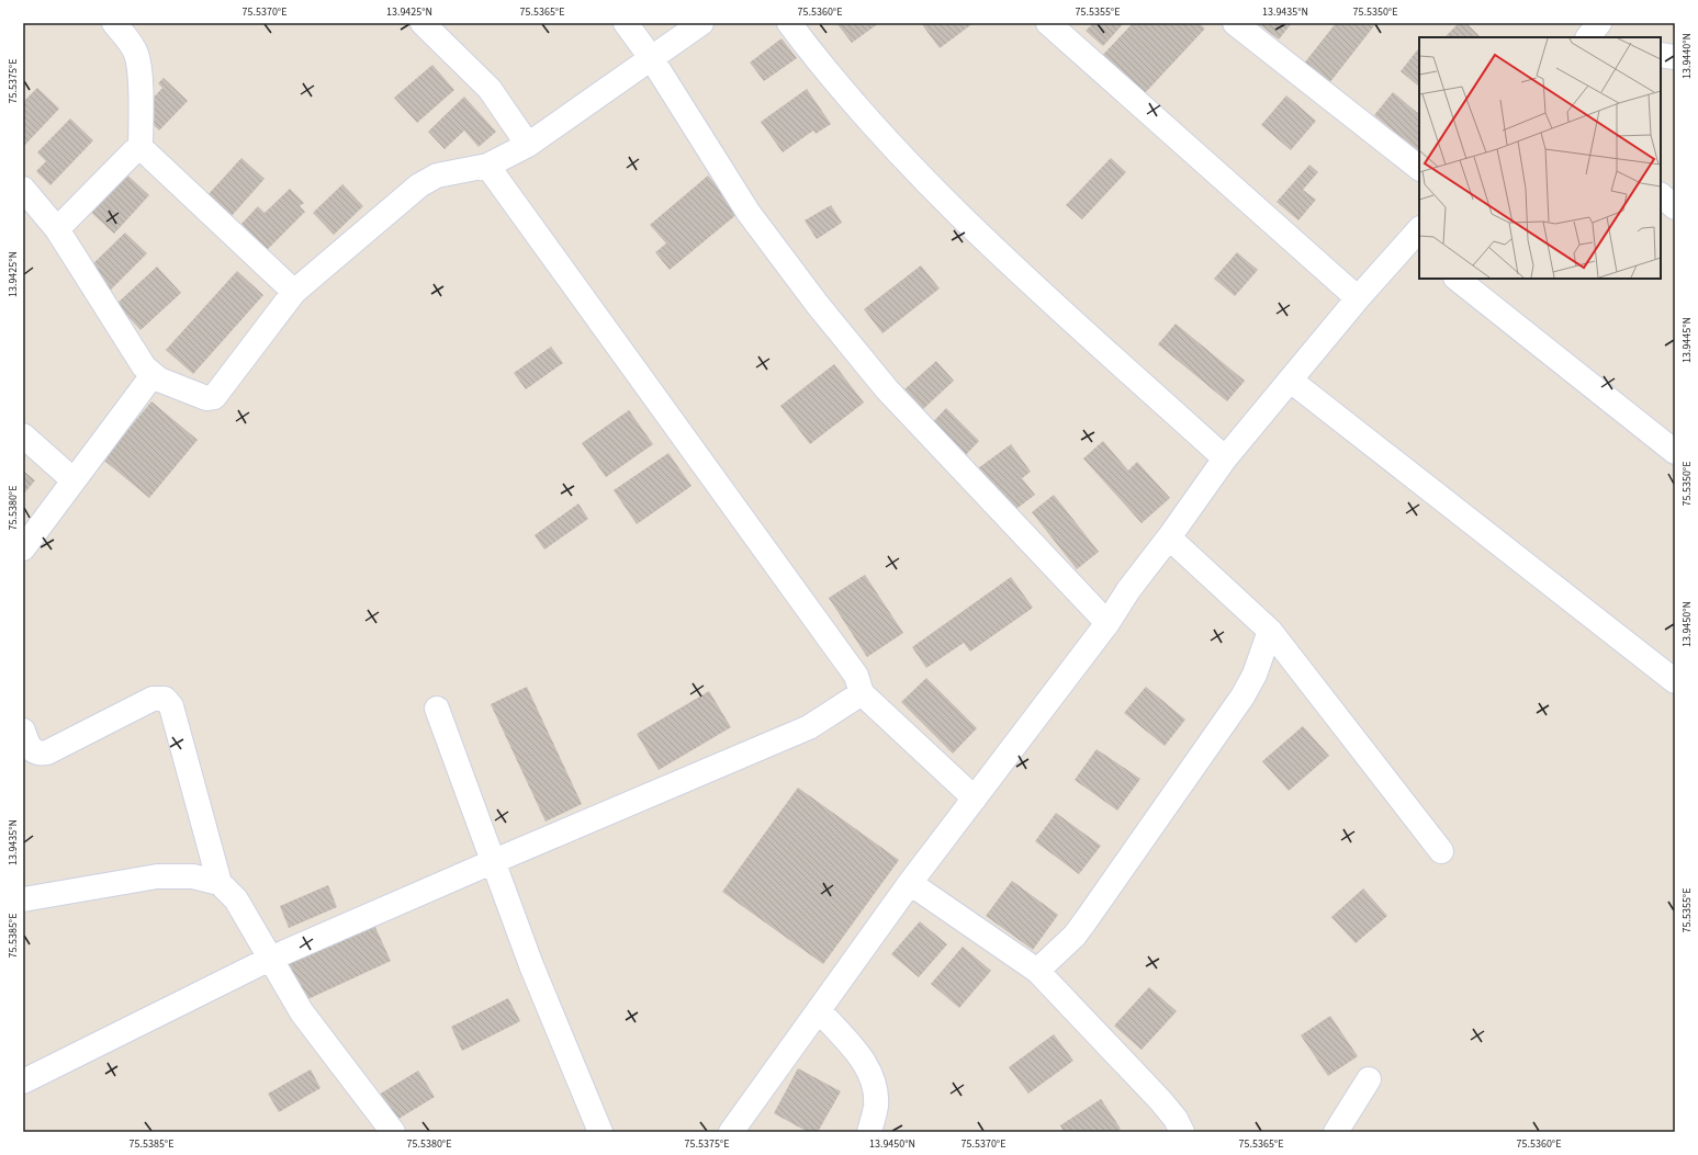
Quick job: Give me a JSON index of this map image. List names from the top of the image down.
{
  "coordinates": [
    "75.5370°E",
    "13.9425°N",
    "75.5365°E",
    "75.5360°E",
    "75.5355°E",
    "13.9435°N",
    "75.5350°E",
    "13.9440°N",
    "75.5375°E",
    "13.9445°N",
    "75.5380°E",
    "13.9450°N",
    "75.5385°E"
  ]
}
